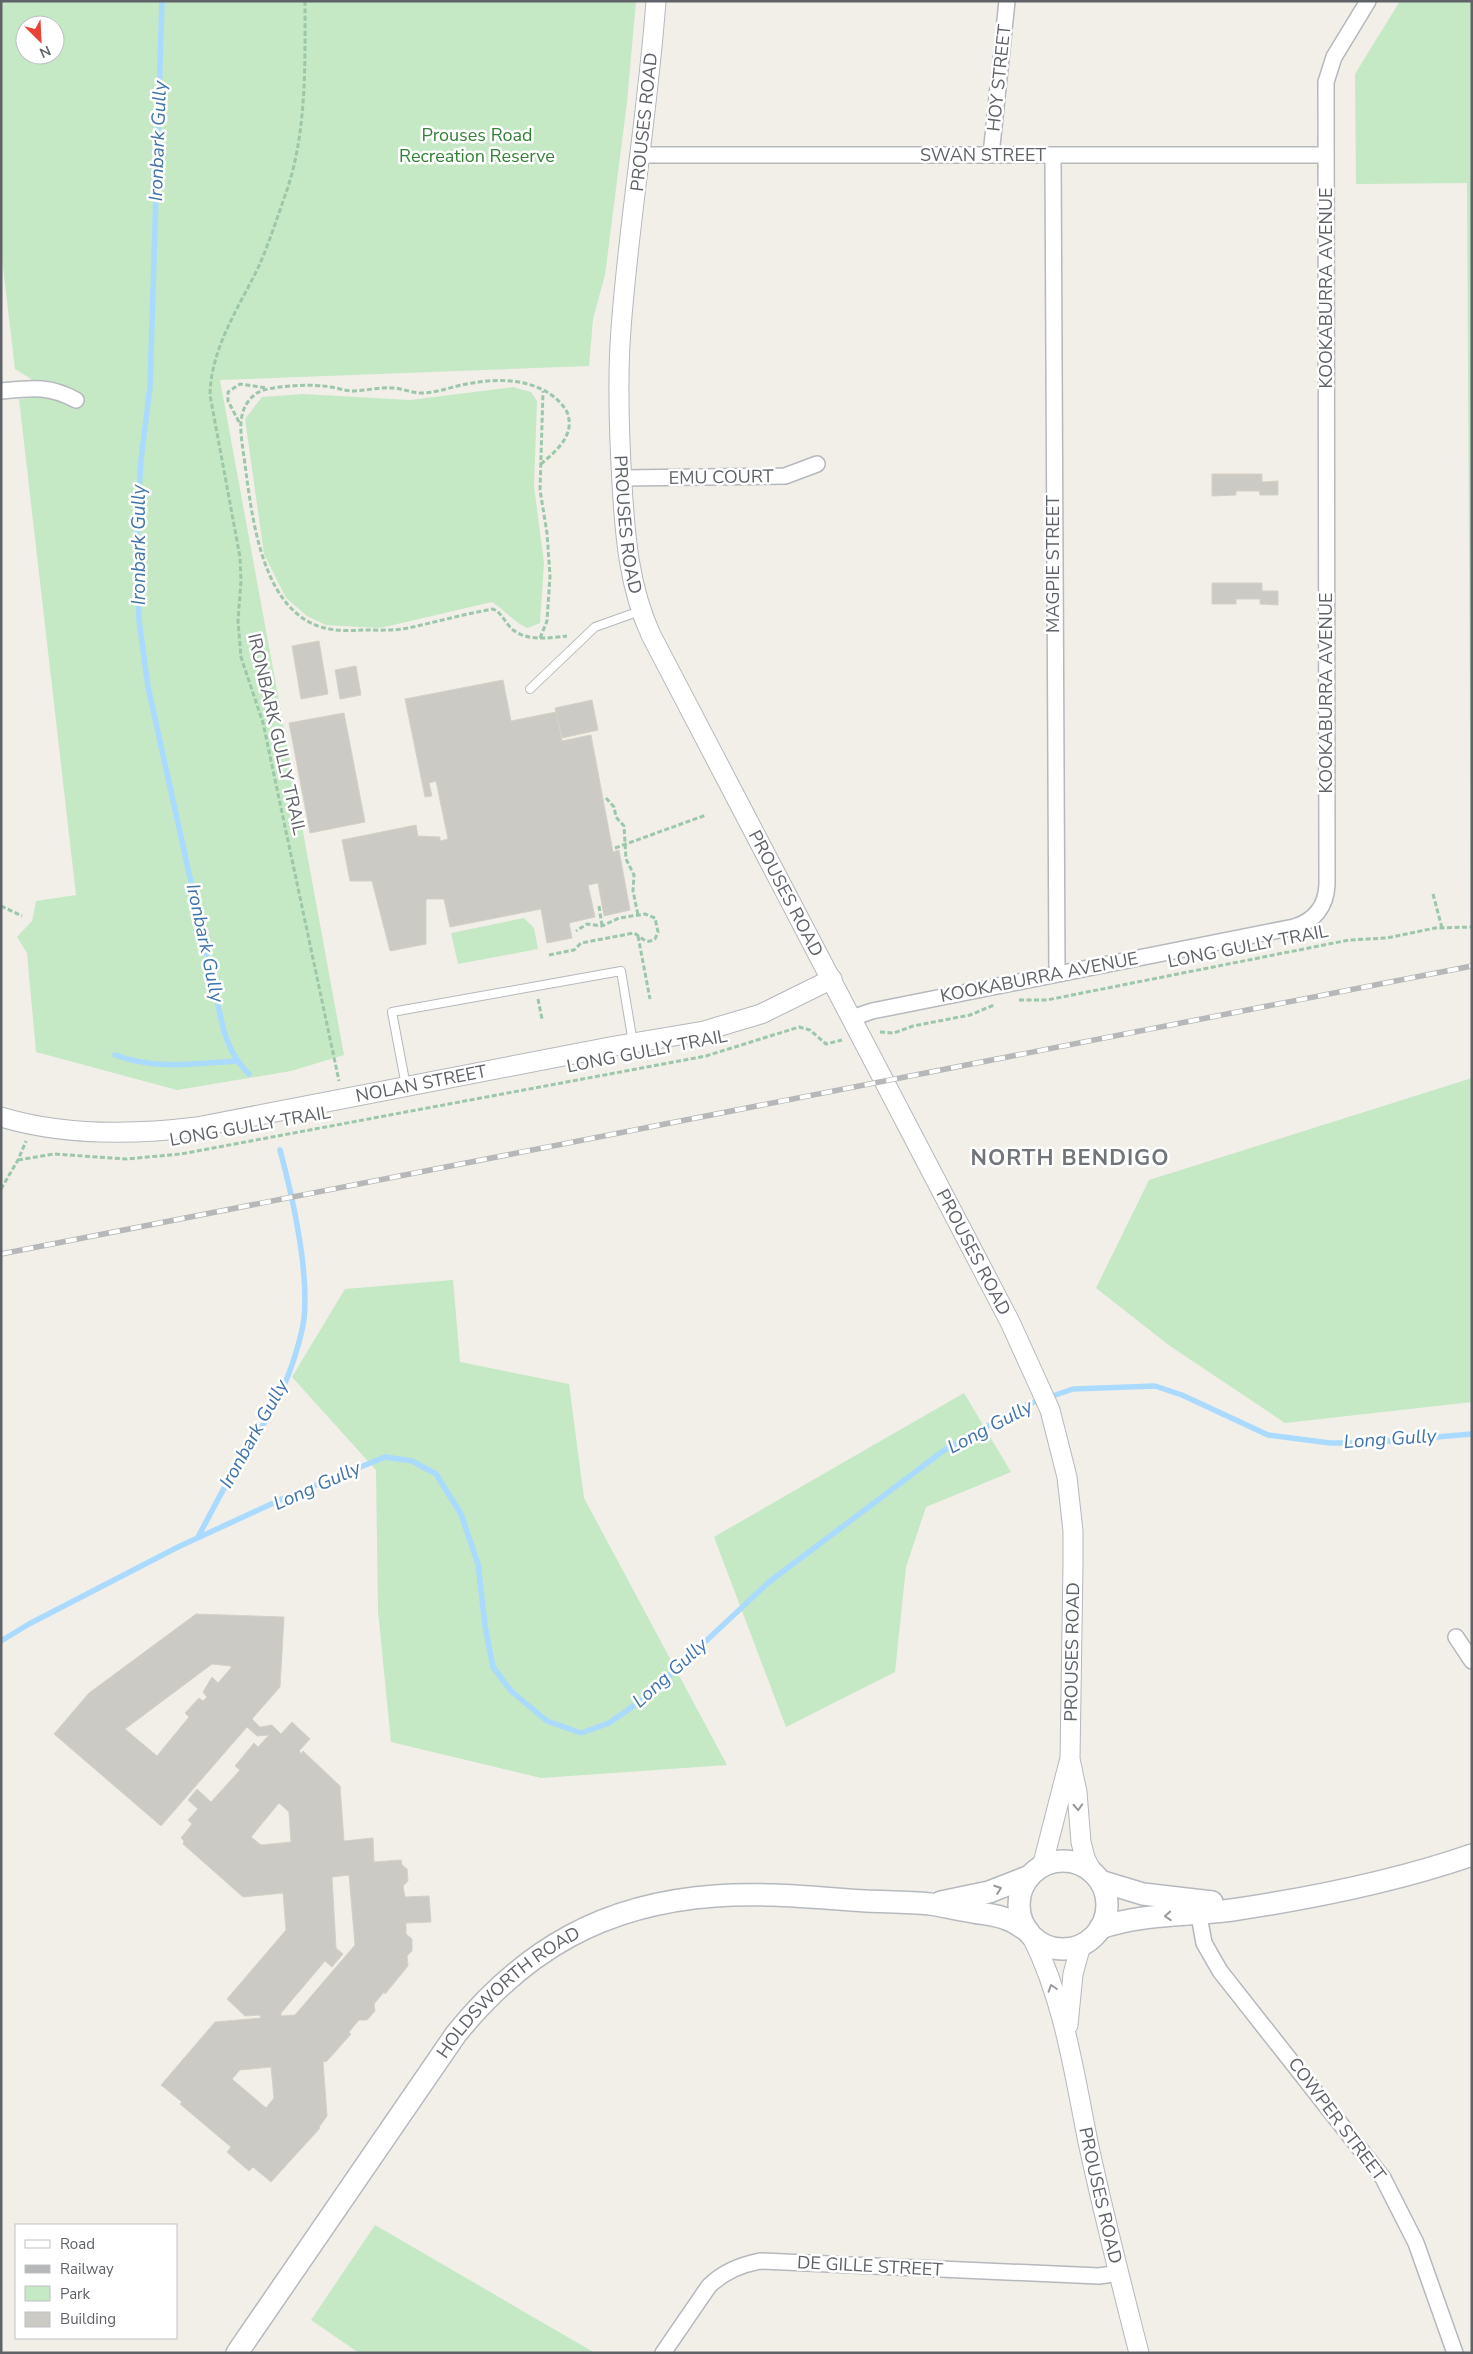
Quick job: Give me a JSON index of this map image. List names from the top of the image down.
{
  "streets": {
    "main road": ["HOLDSWORTH ROAD"],
    "street": [
      "HOY STREET",
      "PROUSES ROAD",
      "SWAN STREET",
      "KOOKABURRA AVENUE",
      "EMU COURT",
      "MAGPIE STREET",
      "NOLAN STREET",
      "COWPER STREET",
      "DE GILLE STREET"
    ],
    "path": ["IRONBARK GULLY TRAIL", "LONG GULLY TRAIL"]
  },
  "crossings": [
    ["HOY STREET", "SWAN STREET"],
    ["PROUSES ROAD", "SWAN STREET"],
    ["PROUSES ROAD", "KOOKABURRA AVENUE"],
    ["PROUSES ROAD", "EMU COURT"],
    ["PROUSES ROAD", "NOLAN STREET"],
    ["PROUSES ROAD", "HOLDSWORTH ROAD"],
    ["PROUSES ROAD", "DE GILLE STREET"],
    ["SWAN STREET", "KOOKABURRA AVENUE"],
    ["SWAN STREET", "MAGPIE STREET"],
    ["KOOKABURRA AVENUE", "MAGPIE STREET"],
    ["IRONBARK GULLY TRAIL", "NOLAN STREET"]
  ],
  "districts": ["NORTH BENDIGO"],
  "water": ["Ironbark Gully", "Long Gully"],
  "parks": ["Prouses Road Recreation Reserve"],
  "legend": [
    "Road",
    "Railway",
    "Park",
    "Building"
  ],
  "north": "bottom right"
}
